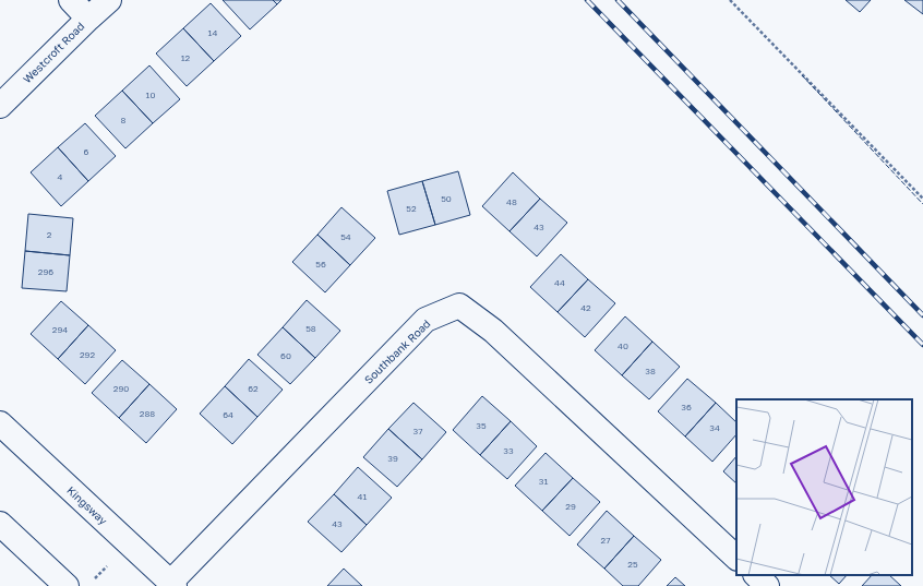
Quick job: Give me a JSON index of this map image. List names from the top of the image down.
{
  "streets": {
    "main road": ["Westcroft Road", "Southbank Road", "Kingsway"]
  },
  "crossings": [
    ["Southbank Road", "Kingsway"]
  ],
  "house_numbers": [
    "14",
    "12",
    "10",
    "8",
    "6",
    "4",
    "50",
    "48",
    "52",
    "43",
    "2",
    "54",
    "56",
    "296",
    "44",
    "42",
    "58",
    "294",
    "40",
    "292",
    "60",
    "38",
    "290",
    "62",
    "36",
    "288",
    "64",
    "35",
    "34",
    "37",
    "33",
    "39",
    "31",
    "41",
    "29",
    "43",
    "27",
    "25"
  ]
}
